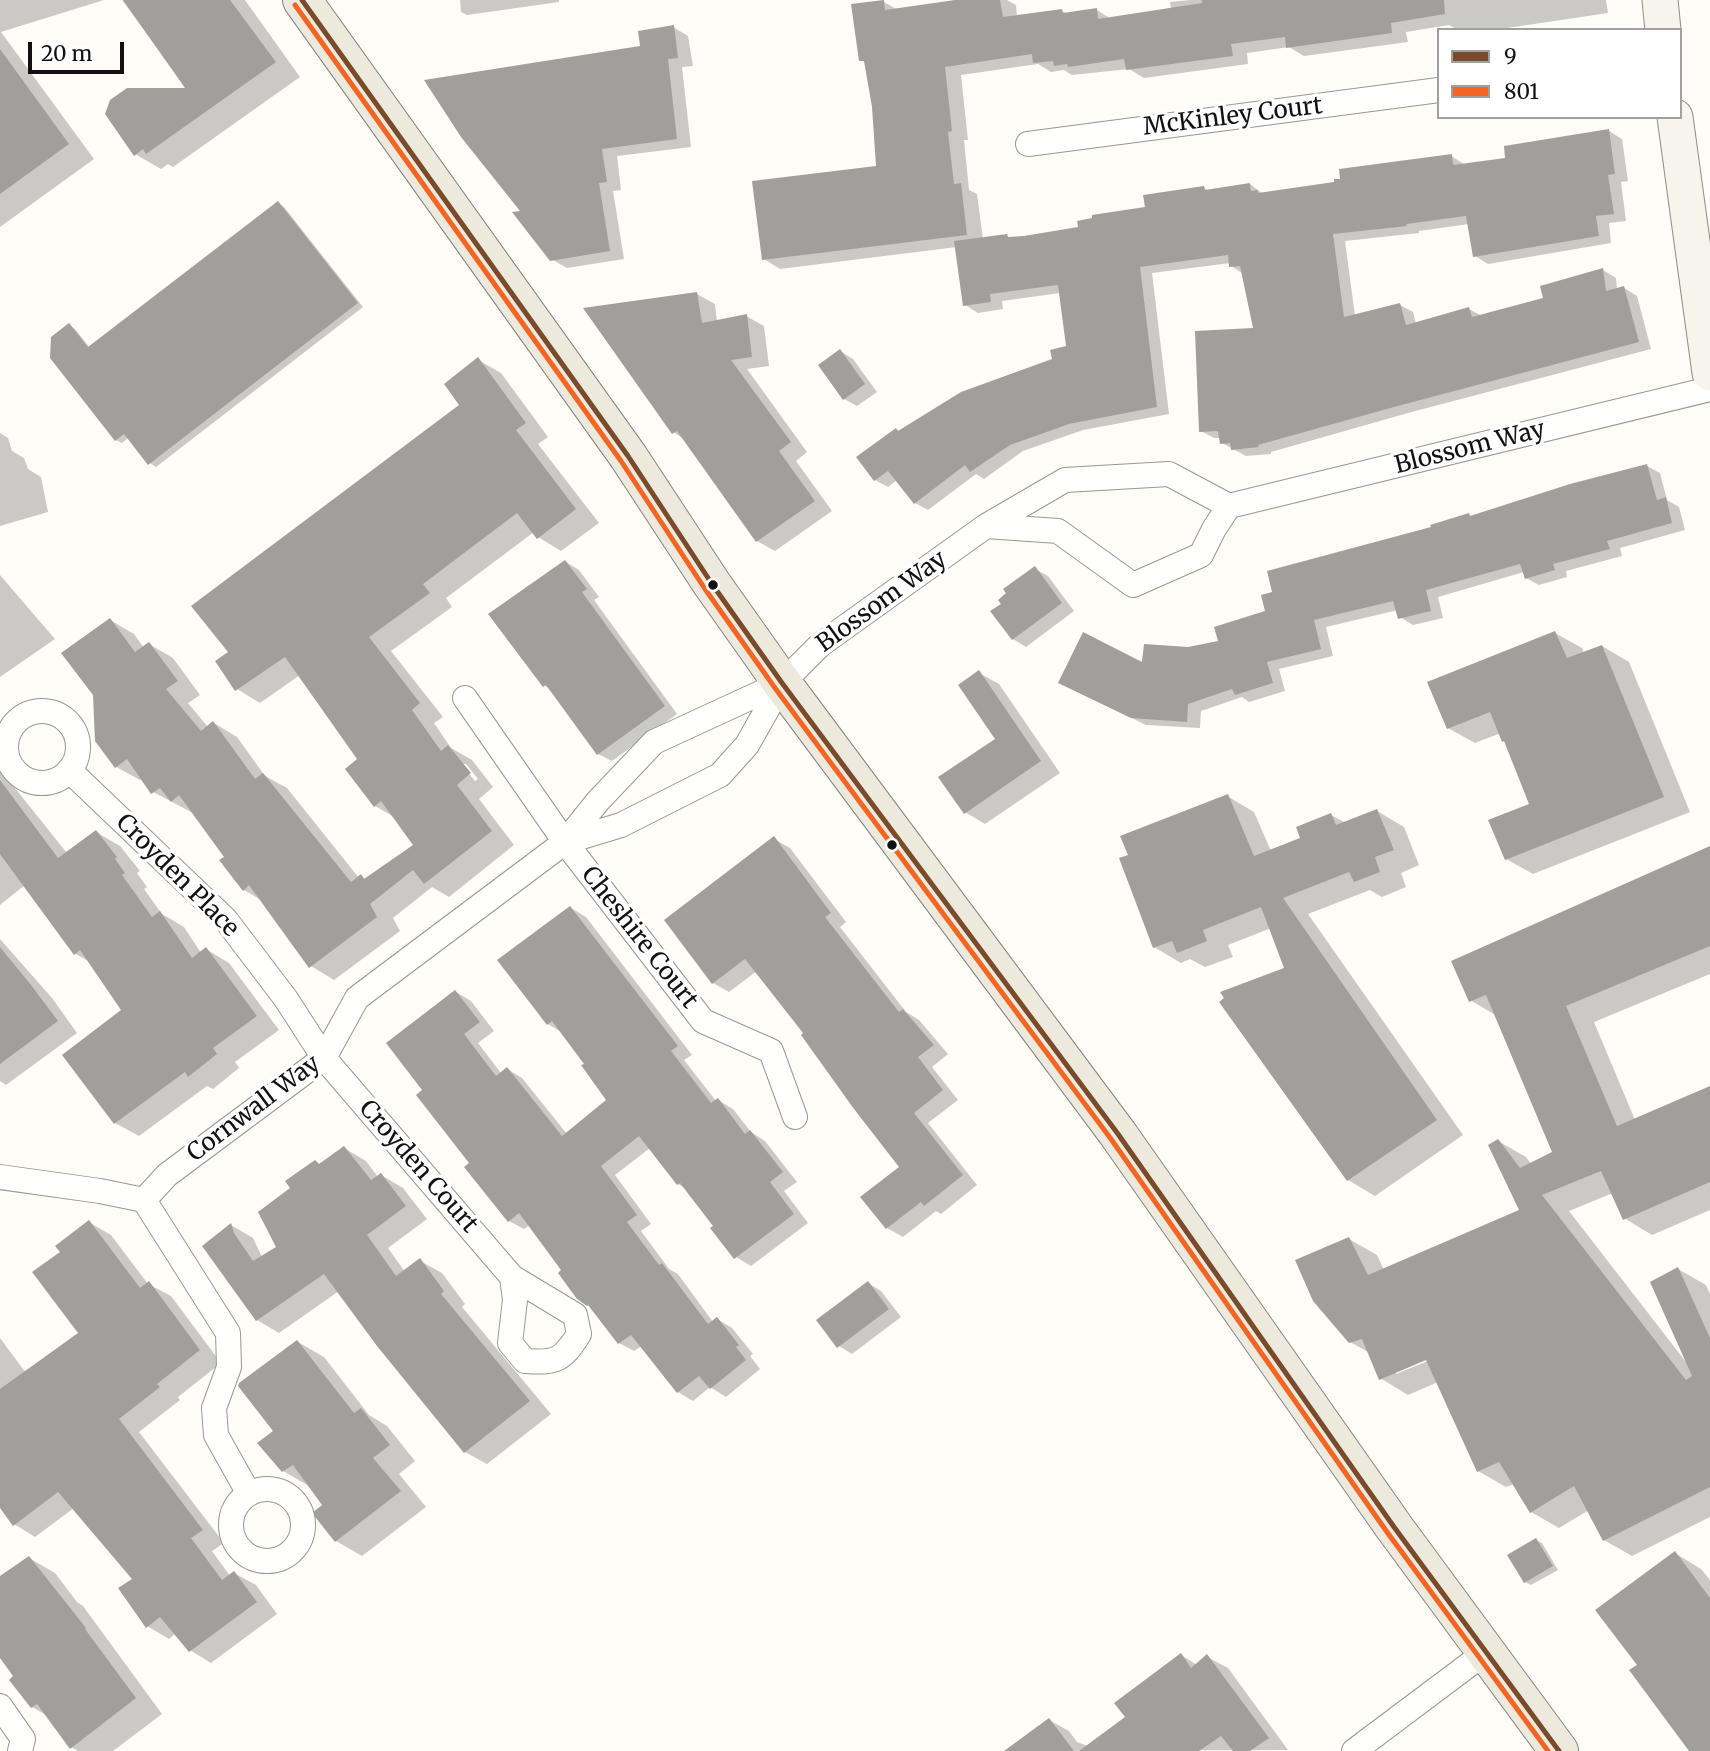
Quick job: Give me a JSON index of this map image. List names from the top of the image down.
{
  "streets": {
    "street": [
      "McKinley Court",
      "Blossom Way",
      "Croyden Place",
      "Cheshire Court",
      "Cornwall Way",
      "Croyden Court"
    ]
  },
  "crossings": [
    ["Blossom Way", "Cornwall Way"],
    ["Croyden Place", "Cornwall Way"],
    ["Croyden Place", "Croyden Court"],
    ["Cheshire Court", "Cornwall Way"],
    ["Cornwall Way", "Croyden Court"]
  ],
  "lines": ["transit line 9", "transit line 801"],
  "legend": ["9", "801"],
  "scale_bar": "20 m"
}
